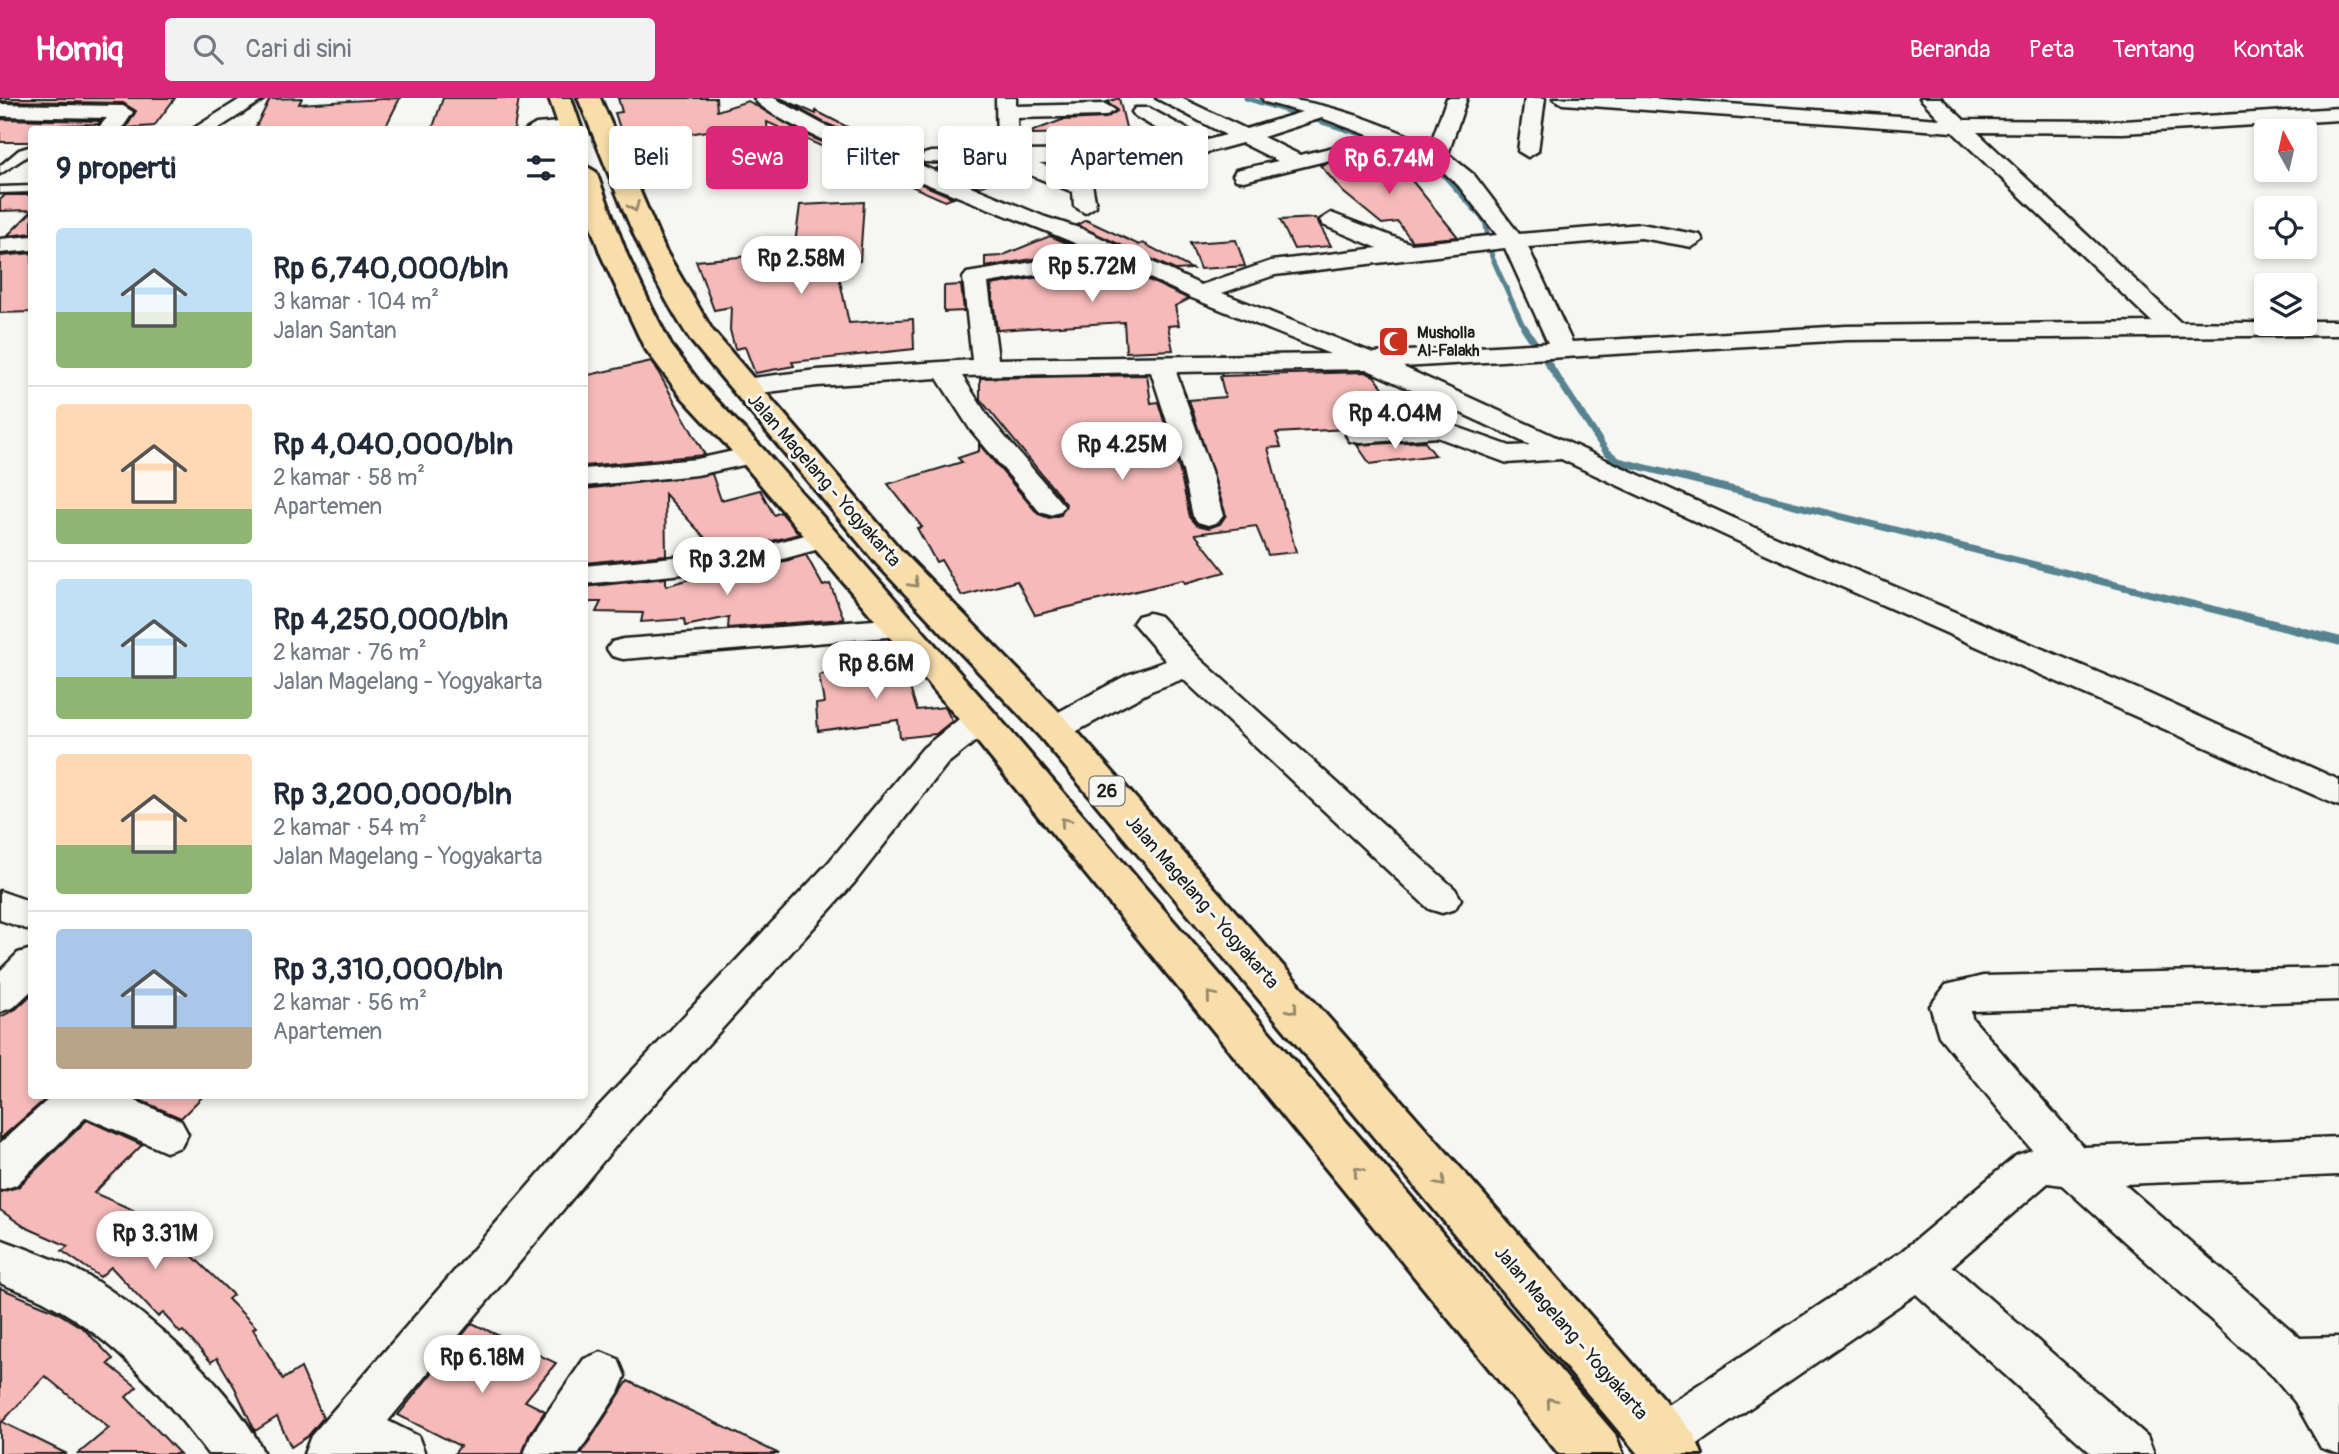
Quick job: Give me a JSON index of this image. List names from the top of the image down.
{
  "streets": {
    "highway": ["Jalan Magelang - Yogyakarta", "26"]
  },
  "places": {
    "mosque": ["Musholla Al-Falakh"]
  },
  "north": "top",
  "page": {
    "header": "Homiq",
    "search": "Cari di sini",
    "nav": [
      "Beranda",
      "Peta",
      "Tentang",
      "Kontak"
    ],
    "chip": [
      "Beli",
      "Sewa",
      "Filter",
      "Baru",
      "Apartemen"
    ],
    "heading": "9 properti",
    "price": [
      "Rp 6.74M",
      "Rp 2.58M",
      "Rp 5.72M",
      "Rp 4.04M",
      "Rp 4.25M",
      "Rp 3.2M",
      "Rp 8.6M",
      "Rp 3.31M",
      "Rp 6.18M"
    ],
    "list": [
      {
        "name": "Rp 6,740,000/bln",
        "note": "3 kamar · 104 m² · Jalan Santan"
      },
      {
        "name": "Rp 4,040,000/bln",
        "note": "2 kamar · 58 m² · Apartemen"
      },
      {
        "name": "Rp 4,250,000/bln",
        "note": "2 kamar · 76 m² · Jalan Magelang - Yogyakarta"
      },
      {
        "name": "Rp 3,200,000/bln",
        "note": "2 kamar · 54 m² · Jalan Magelang - Yogyakarta"
      },
      {
        "name": "Rp 3,310,000/bln",
        "note": "2 kamar · 56 m² · Apartemen"
      }
    ]
  }
}
